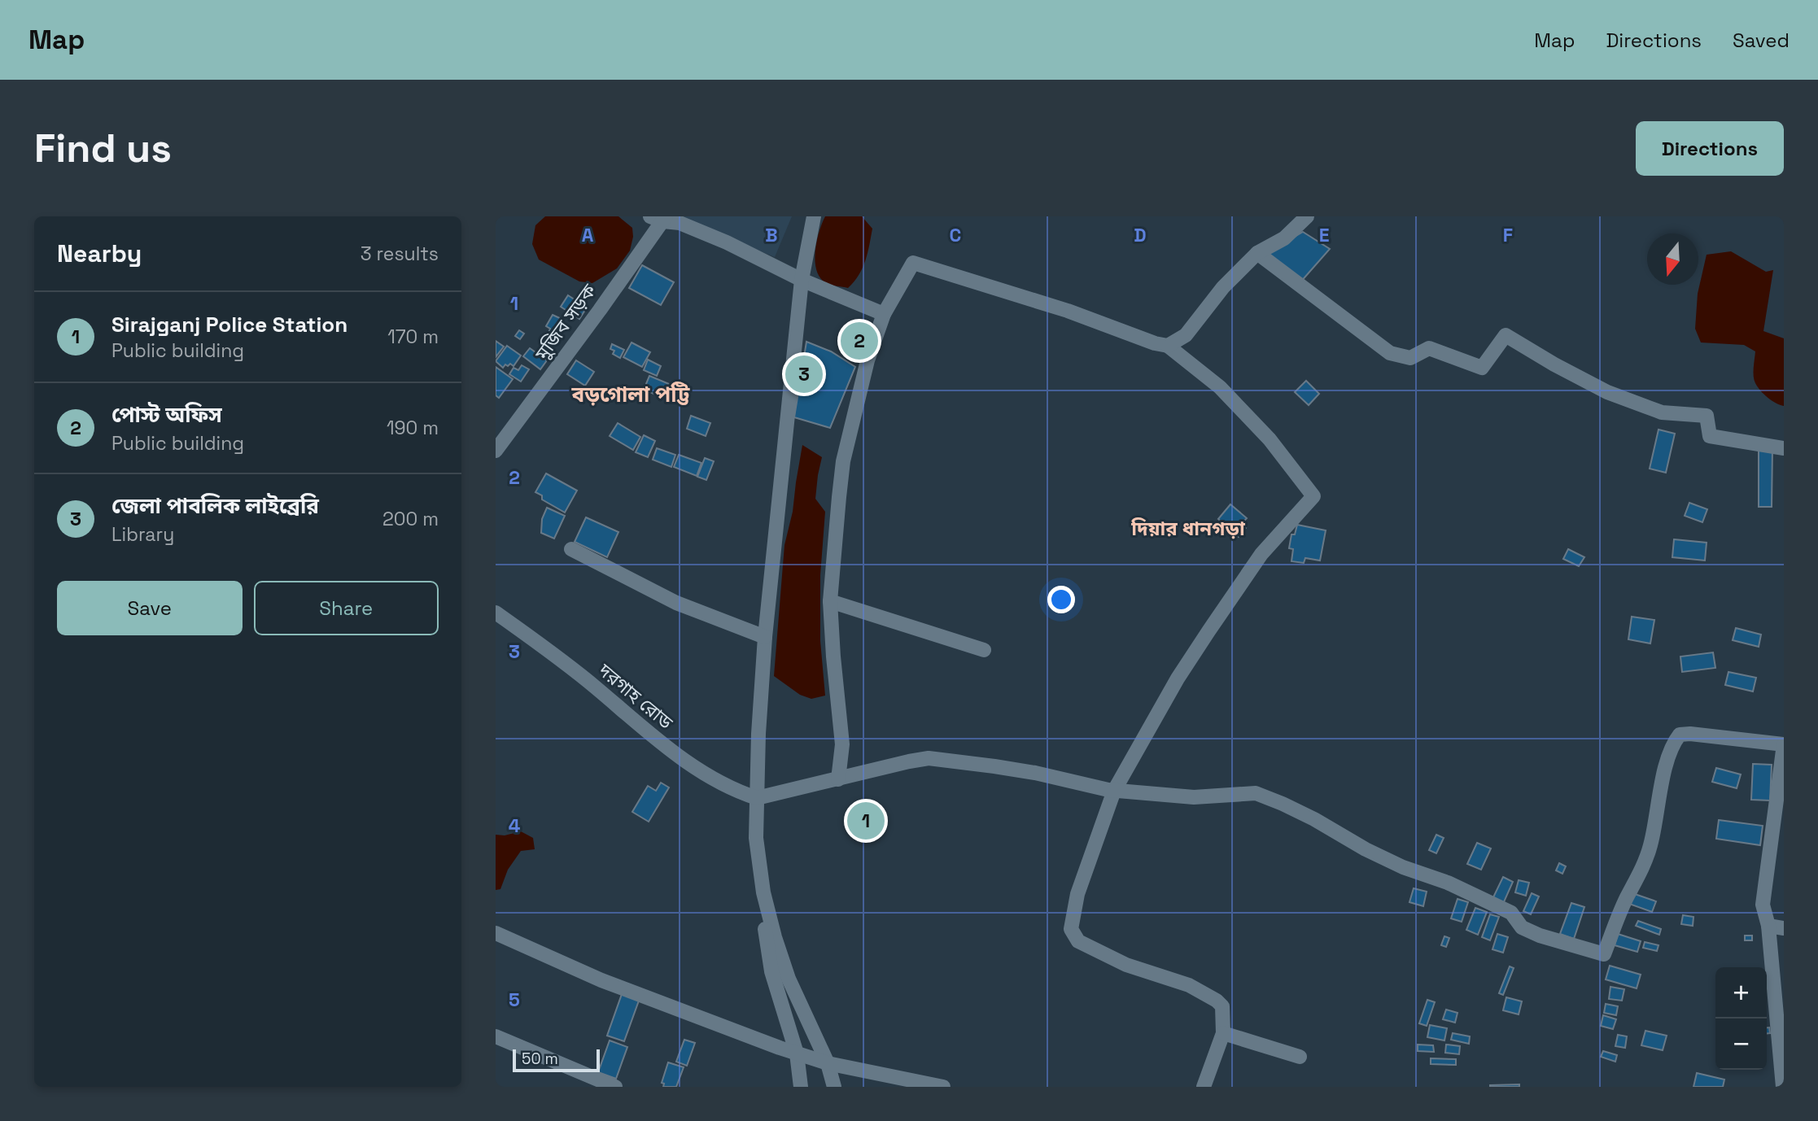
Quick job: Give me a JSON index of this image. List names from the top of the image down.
{
  "streets": {
    "street": ["মুজিব সড়ক", "দরগাহ রোড"]
  },
  "districts": ["বড়গোলা পট্টি", "দিয়ার ধানগড়া"],
  "scale_bar": "50 m",
  "north": "bottom",
  "page": {
    "header": "Map",
    "nav": ["Map", "Directions", "Saved"],
    "buttons": [
      "Directions",
      ["Save", "Share"]
    ],
    "title": "Find us",
    "heading": ["Nearby", "3 results"],
    "list": [
      {
        "mark": "1",
        "name": "Sirajganj Police Station",
        "note": "Public building",
        "value": "170 m"
      },
      {
        "mark": "2",
        "name": "পোস্ট অফিস",
        "note": "Public building",
        "value": "190 m"
      },
      {
        "mark": "3",
        "name": "জেলা পাবলিক লাইব্রেরি",
        "note": "Library",
        "value": "200 m"
      }
    ],
    "pins": ["2", "3", "1"],
    "map_buttons": ["+", "−"],
    "scale": "50 m"
  },
  "grid": {
    "columns": [
      "A",
      "B",
      "C",
      "D",
      "E",
      "F"
    ],
    "rows": [
      "1",
      "2",
      "3",
      "4",
      "5"
    ]
  }
}
